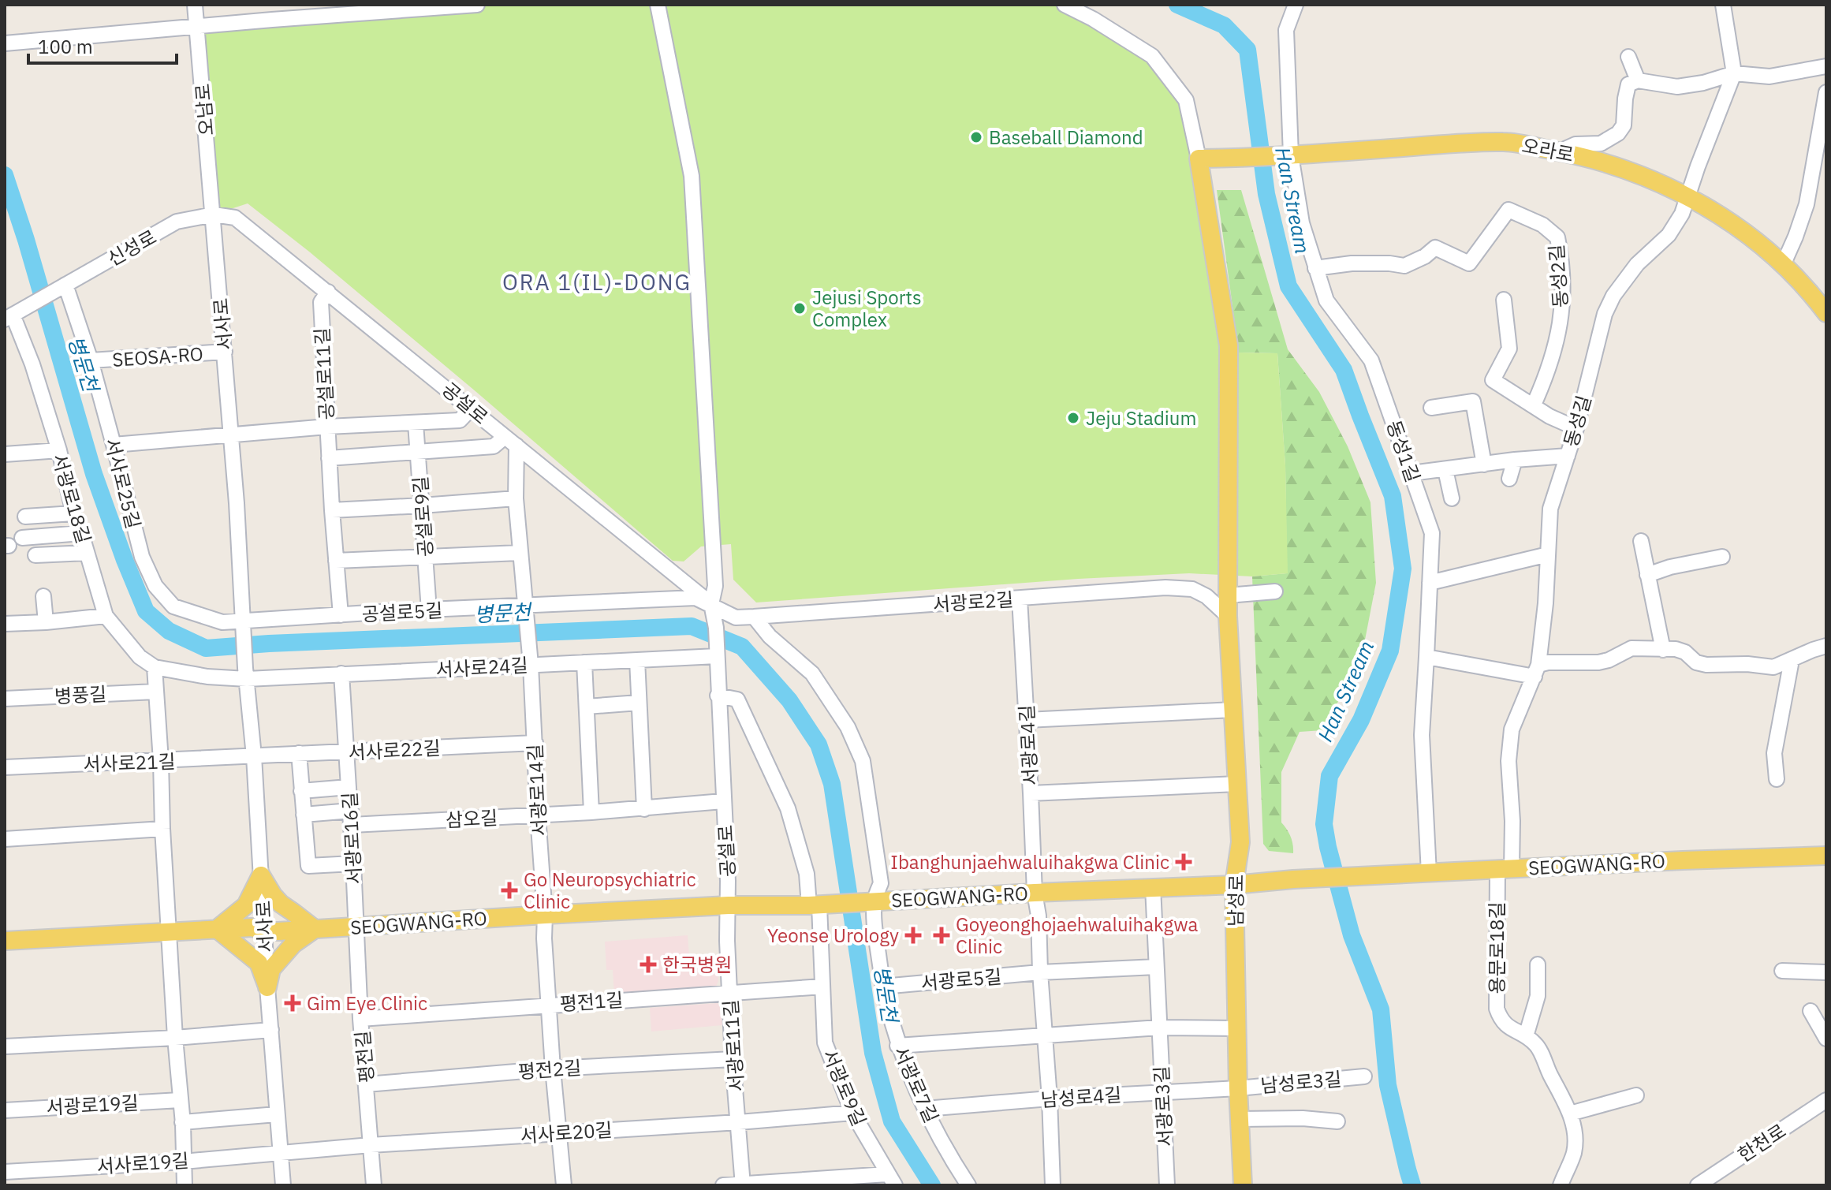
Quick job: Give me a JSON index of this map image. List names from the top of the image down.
{
  "streets": {
    "main road": ["오라로", "SEOGWANG-RO", "남성로"],
    "street": [
      "오남로",
      "신성로",
      "동성2길",
      "서사로",
      "SEOSA-RO",
      "공설로11길",
      "공설로",
      "동성길",
      "동성1길",
      "서사로25길",
      "서광로18길",
      "공설로9길",
      "서광로2길",
      "공설로5길",
      "서사로24길",
      "병풍길",
      "서광로4길",
      "서사로22길",
      "서사로21길",
      "서광로14길",
      "삼오길",
      "서광로16길",
      "용문로18길",
      "서광로5길",
      "평전1길",
      "서광로11길",
      "평전길",
      "평전2길",
      "남성로3길",
      "서광로7길",
      "서광로9길",
      "남성로4길",
      "서광로19길",
      "서광로3길",
      "서사로20길",
      "한천로",
      "서사로19길"
    ]
  },
  "crossings": [
    ["오남로", "신성로"],
    ["오남로", "서사로"],
    ["오남로", "공설로"],
    ["오라로", "동성길"],
    ["오라로", "동성1길"],
    ["오라로", "남성로"],
    ["신성로", "서사로"],
    ["신성로", "공설로"],
    ["신성로", "서사로25길"],
    ["신성로", "서광로18길"],
    ["동성2길", "동성1길"],
    ["서사로", "SEOSA-RO"],
    ["서사로", "공설로"],
    ["서사로", "서사로25길"],
    ["서사로", "공설로5길"],
    ["서사로", "서사로24길"],
    ["서사로", "서사로22길"],
    ["서사로", "서사로21길"],
    ["서사로", "SEOGWANG-RO"],
    ["서사로", "서사로20길"],
    ["서사로", "서사로19길"],
    ["SEOSA-RO", "서사로25길"],
    ["공설로11길", "공설로"],
    ["공설로11길", "공설로5길"],
    ["공설로", "서광로2길"],
    ["공설로", "공설로5길"],
    ["공설로", "서사로24길"],
    ["공설로", "서광로14길"],
    ["공설로", "삼오길"],
    ["공설로", "SEOGWANG-RO"],
    ["공설로", "서광로11길"],
    ["공설로", "서광로9길"],
    ["동성길", "SEOGWANG-RO"],
    ["동성길", "용문로18길"],
    ["동성1길", "SEOGWANG-RO"],
    ["서사로25길", "공설로5길"],
    ["공설로9길", "공설로5길"],
    ["서광로2길", "공설로5길"],
    ["서광로2길", "서광로4길"],
    ["서광로2길", "SEOGWANG-RO"],
    ["서광로2길", "남성로"],
    ["공설로5길", "서광로14길"],
    ["서사로24길", "서광로14길"],
    ["서사로24길", "서광로16길"],
    ["서광로4길", "SEOGWANG-RO"],
    ["서사로22길", "서사로21길"],
    ["서사로22길", "서광로14길"],
    ["서사로22길", "서광로16길"],
    ["서광로14길", "삼오길"],
    ["서광로14길", "SEOGWANG-RO"],
    ["서광로14길", "평전1길"],
    ["서광로14길", "평전2길"],
    ["서광로14길", "서사로20길"],
    ["삼오길", "서광로16길"],
    ["서광로16길", "SEOGWANG-RO"],
    ["서광로16길", "평전길"],
    ["SEOGWANG-RO", "남성로"],
    ["SEOGWANG-RO", "용문로18길"],
    ["SEOGWANG-RO", "서광로11길"],
    ["SEOGWANG-RO", "평전길"],
    ["SEOGWANG-RO", "서광로7길"],
    ["SEOGWANG-RO", "서광로9길"],
    ["SEOGWANG-RO", "서광로3길"],
    ["남성로", "남성로3길"],
    ["남성로", "남성로4길"],
    ["서광로5길", "서광로7길"],
    ["서광로5길", "서광로3길"],
    ["평전1길", "서광로11길"],
    ["평전1길", "평전길"],
    ["평전1길", "서광로9길"],
    ["서광로11길", "평전2길"],
    ["서광로11길", "서사로20길"],
    ["평전길", "평전2길"],
    ["평전길", "서사로20길"],
    ["남성로3길", "남성로4길"],
    ["서광로7길", "남성로4길"],
    ["서광로9길", "서사로20길"],
    ["남성로4길", "서광로3길"],
    ["서사로20길", "서사로19길"]
  ],
  "districts": ["ORA 1(IL)-DONG"],
  "water": ["Han Stream", "병문천"],
  "places": {
    "other": ["Baseball Diamond", "Jejusi Sports Complex", "Jeju Stadium"],
    "health": [
      "Ibanghunjaehwaluihakgwa Clinic",
      "Go Neuropsychiatric Clinic",
      "Yeonse Urology",
      "Goyeonghojaehwaluihakgwa Clinic",
      "한국병원",
      "Gim Eye Clinic"
    ]
  },
  "scale_bar": "100 m"
}
